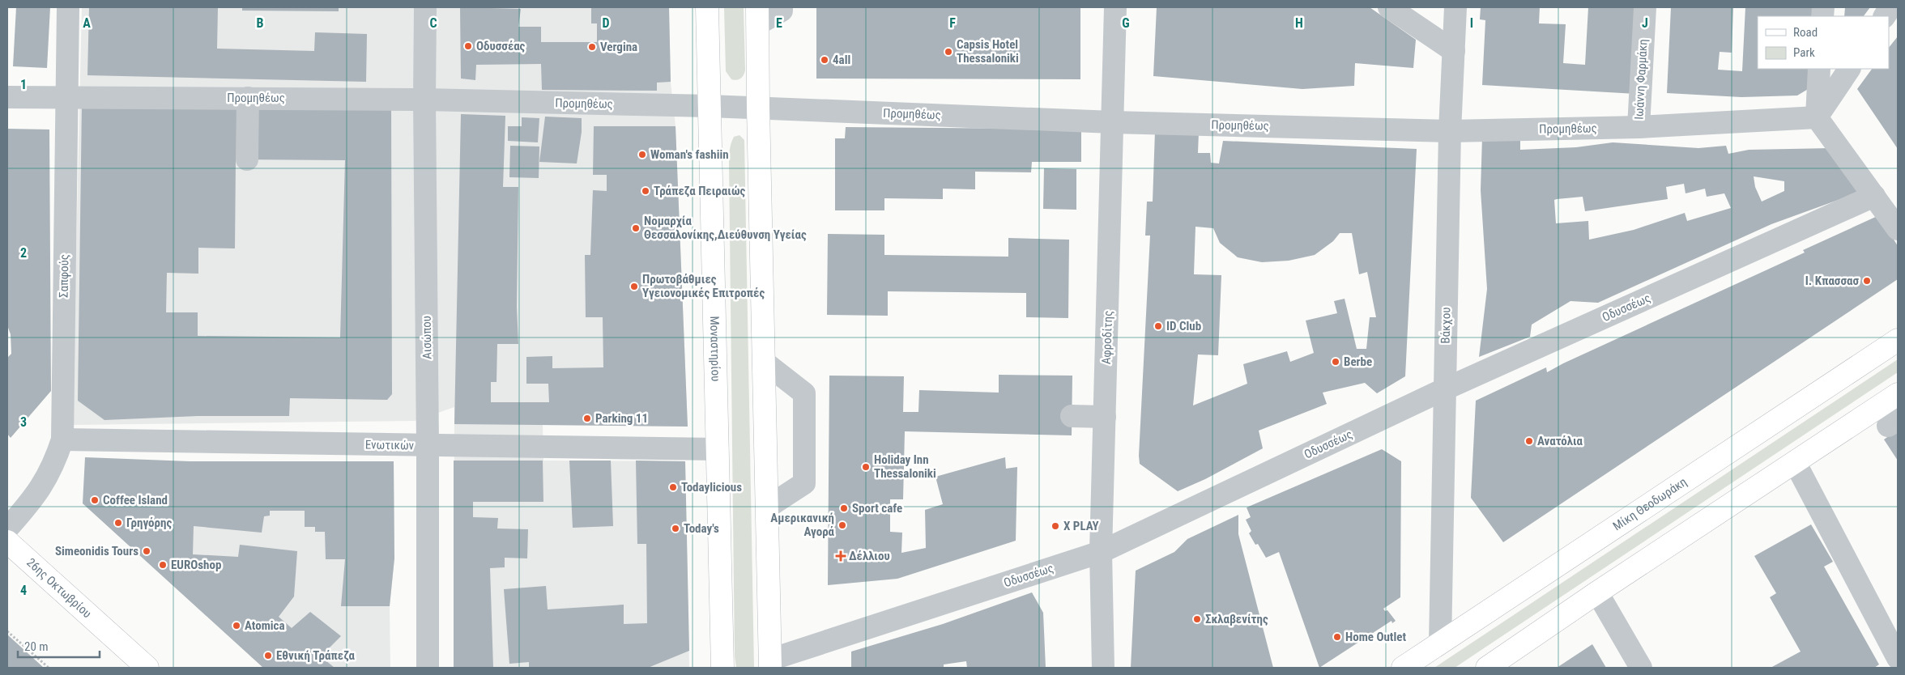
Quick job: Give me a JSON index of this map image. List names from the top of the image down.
{
  "streets": {
    "main road": ["Μοναστηρίου", "Μίκη Θεοδωράκη", "26ης Οκτωβρίου"],
    "street": [
      "Ιωάννη Φαρμάκη",
      "Προμηθέως",
      "Σαπφούς",
      "Οδυσσέως",
      "Βάκχου",
      "Αισώπου",
      "Αφροδίτης",
      "Ενωτικών"
    ]
  },
  "crossings": [
    ["Ιωάννη Φαρμάκη", "Προμηθέως"],
    ["Προμηθέως", "Σαπφούς"],
    ["Προμηθέως", "Βάκχου"],
    ["Προμηθέως", "Αισώπου"],
    ["Προμηθέως", "Αφροδίτης"],
    ["Προμηθέως", "Μοναστηρίου"],
    ["Σαπφούς", "Ενωτικών"],
    ["Οδυσσέως", "Βάκχου"],
    ["Οδυσσέως", "Αφροδίτης"],
    ["Βάκχου", "Μίκη Θεοδωράκη"],
    ["Αισώπου", "Ενωτικών"],
    ["Μοναστηρίου", "Ενωτικών"]
  ],
  "places": {
    "other": [
      "Οδυσσέας",
      "Vergina",
      "Capsis Hotel Thessaloniki",
      "4all",
      "Woman's fashiin",
      "Τράπεζα Πειραιώς",
      "Νομαρχία Θεσσαλονίκης,Διεύθυνση Υγείας",
      "Ι. Κπασσασ",
      "Πρωτοβάθμιες Υγειονομικές Επιτροπές",
      "ID Club",
      "Berbe",
      "Parking 11",
      "Ανατόλια",
      "Holiday Inn Thessaloniki",
      "Todaylicious",
      "Coffee Island",
      "Sport cafe",
      "Γρηγόρης",
      "Αμερικανική Αγορά",
      "X PLAY",
      "Today's",
      "Simeonidis Tours",
      "EUROshop",
      "Σκλαβενίτης",
      "Atomica",
      "Home Outlet",
      "Εθνική Τράπεζα"
    ],
    "health": ["Δέλλιου"]
  },
  "legend": ["Road", "Park"],
  "scale_bar": "20 m",
  "grid": {
    "columns": [
      "A",
      "B",
      "C",
      "D",
      "E",
      "F",
      "G",
      "H",
      "I",
      "J"
    ],
    "rows": [
      "1",
      "2",
      "3",
      "4"
    ]
  }
}
